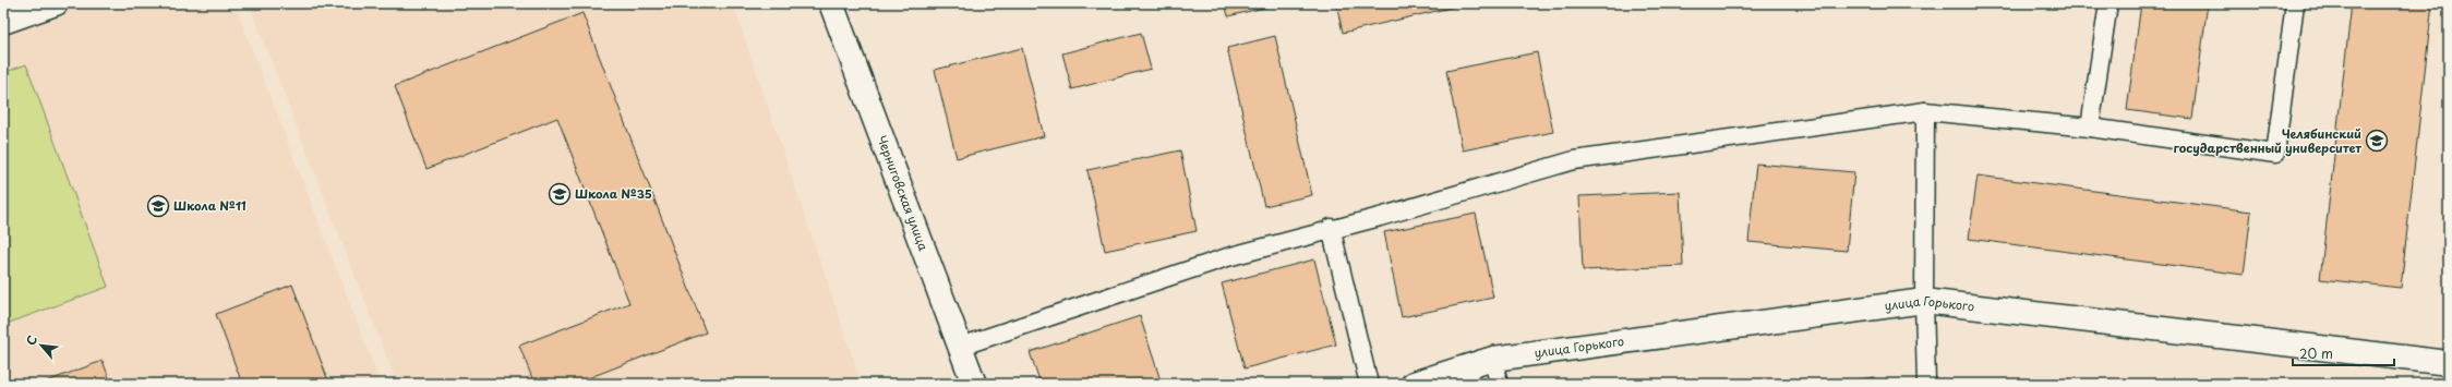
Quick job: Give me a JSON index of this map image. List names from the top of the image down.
{
  "streets": {
    "street": ["Черниговская улица", "улица Горького"]
  },
  "places": {
    "school or university": ["Челябинский государственный университет", "Школа №35", "Школа №11"]
  },
  "scale_bar": "20 m",
  "north": "top left"
}
